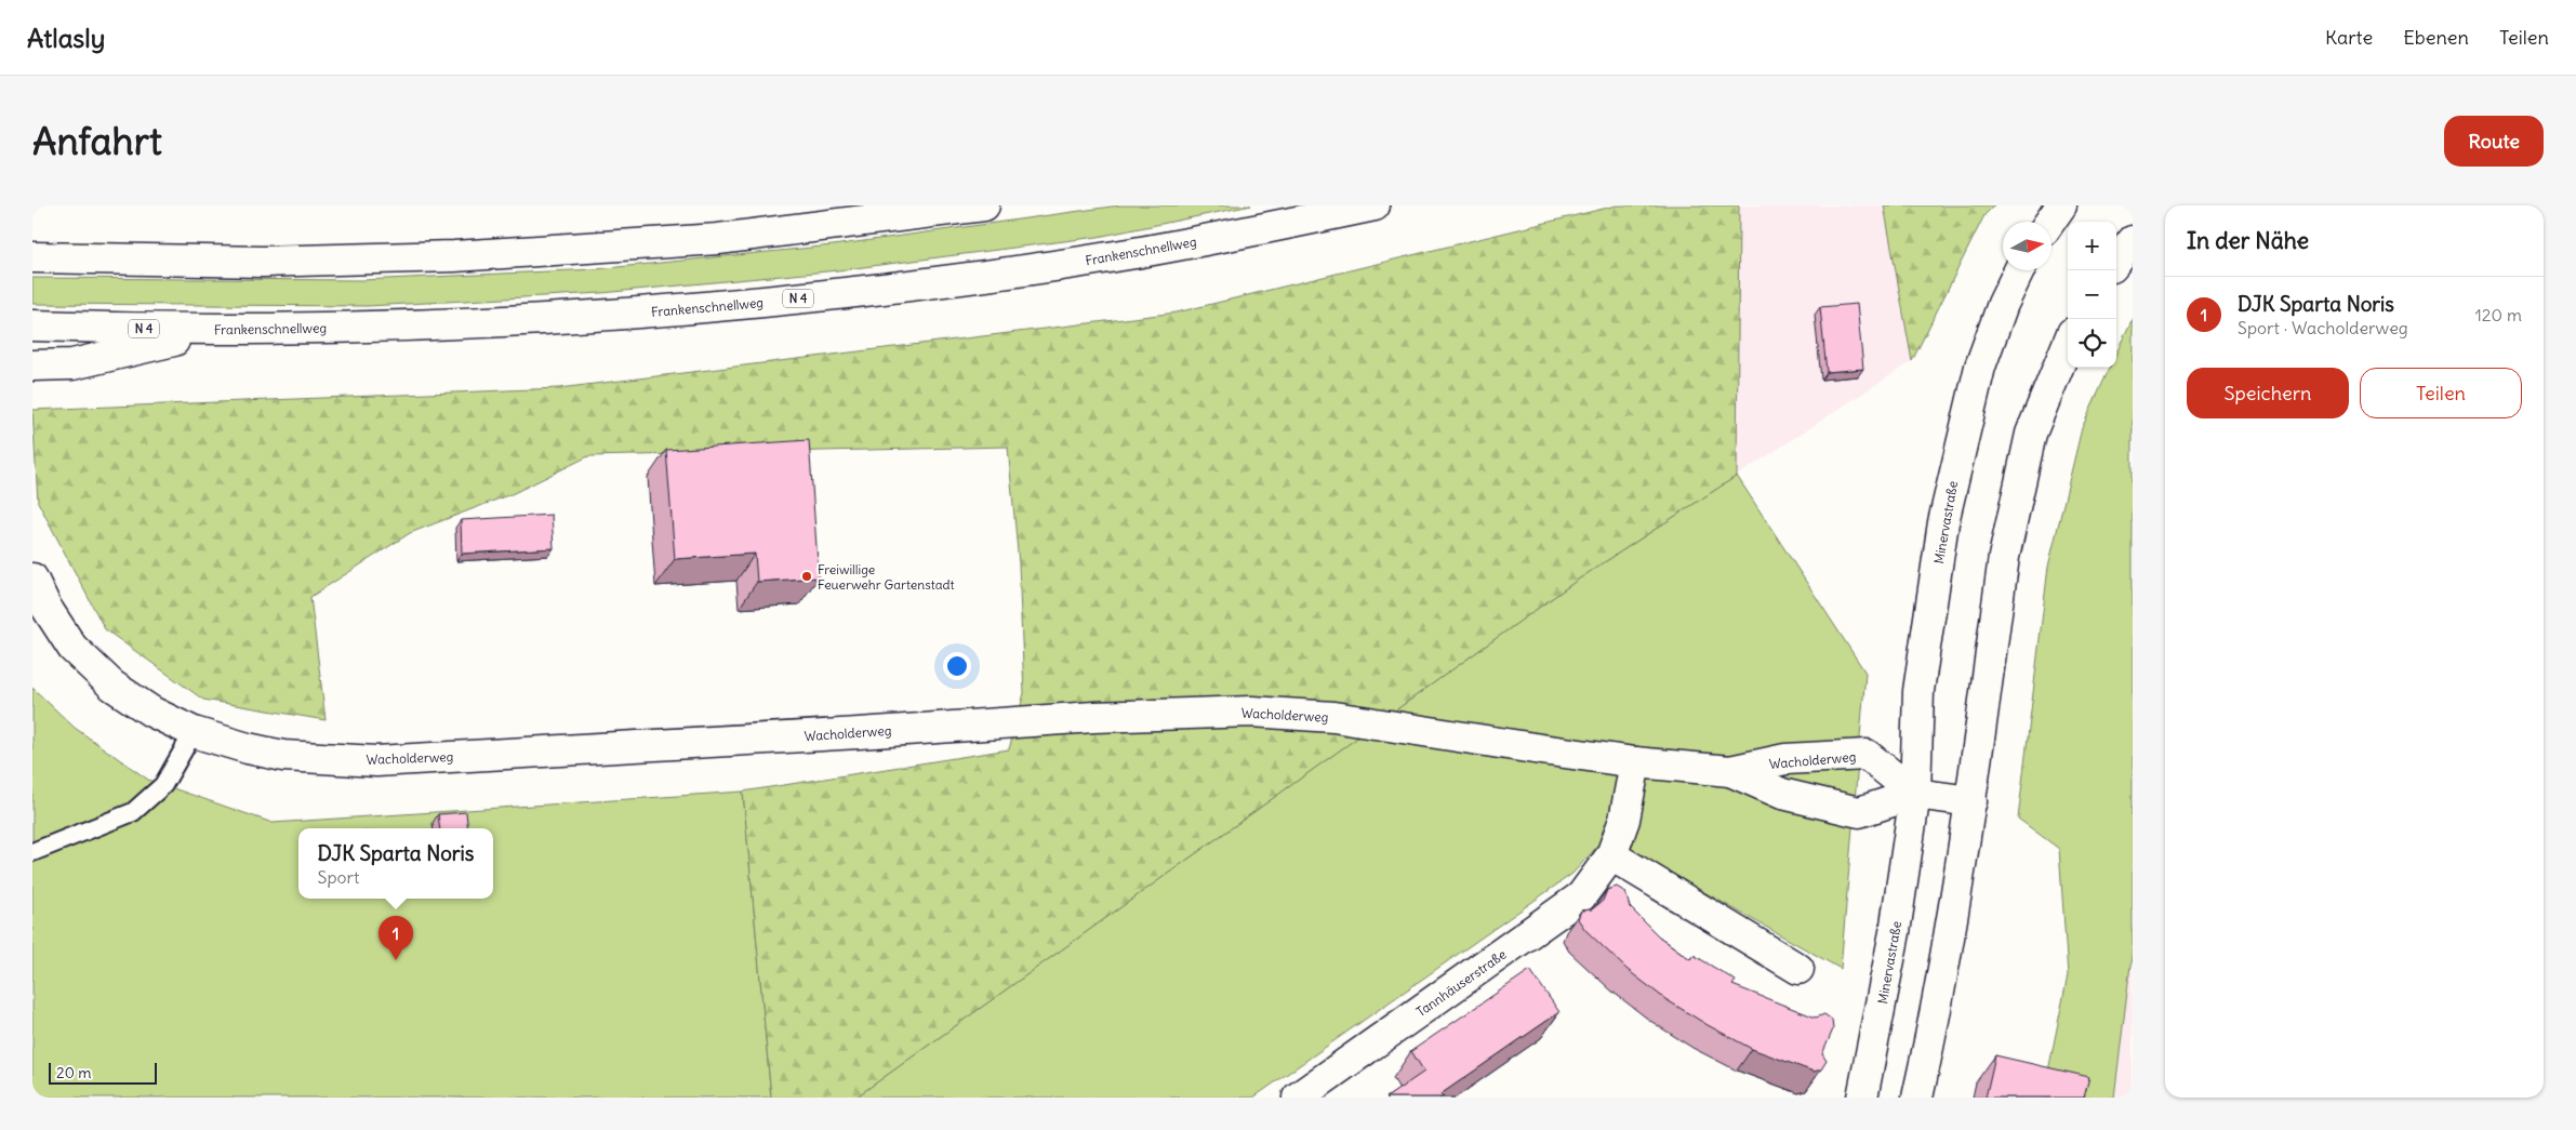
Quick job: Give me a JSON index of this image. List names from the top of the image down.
{
  "streets": {
    "main road": [
      "Frankenschnellweg",
      "N 4",
      "Minervastraße",
      "Wacholderweg",
      "Tannhäuserstraße"
    ]
  },
  "crossings": [
    ["Minervastraße", "Wacholderweg"],
    ["Wacholderweg", "Tannhäuserstraße"]
  ],
  "places": ["Freiwillige Feuerwehr Gartenstadt"],
  "scale_bar": "20 m",
  "north": "right",
  "page": {
    "header": "Atlasly",
    "nav": ["Karte", "Ebenen", "Teilen"],
    "buttons": [
      "Route",
      ["Speichern", "Teilen"]
    ],
    "title": "Anfahrt",
    "heading": "In der Nähe",
    "map_buttons": ["+", "−"],
    "list": [
      {
        "mark": "1",
        "name": "DJK Sparta Noris",
        "note": "Sport · Wacholderweg",
        "value": "120 m"
      }
    ],
    "popup": ["DJK Sparta Noris", "Sport"],
    "pins": "1",
    "scale": "20 m"
  }
}
